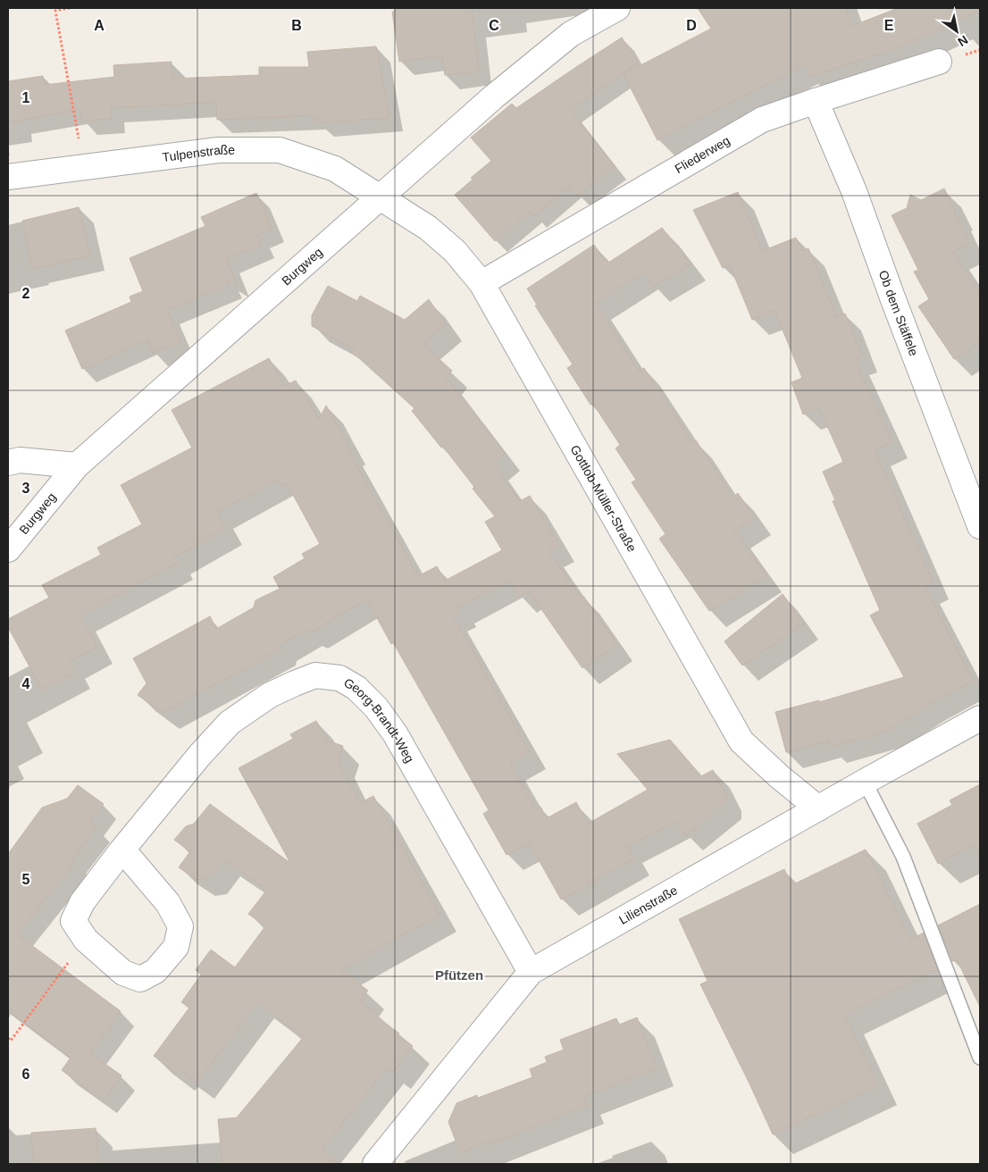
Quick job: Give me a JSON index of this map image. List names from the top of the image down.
{
  "streets": {
    "street": [
      "Tulpenstraße",
      "Fliederweg",
      "Burgweg",
      "Ob dem Stäffele",
      "Gottlob-Müller-Straße",
      "Georg-Brandt-Weg",
      "Lilienstraße"
    ]
  },
  "crossings": [
    ["Tulpenstraße", "Burgweg"],
    ["Tulpenstraße", "Gottlob-Müller-Straße"],
    ["Fliederweg", "Ob dem Stäffele"],
    ["Fliederweg", "Gottlob-Müller-Straße"],
    ["Burgweg", "Gottlob-Müller-Straße"],
    ["Gottlob-Müller-Straße", "Lilienstraße"],
    ["Georg-Brandt-Weg", "Lilienstraße"]
  ],
  "districts": ["Pfützen"],
  "north": "bottom right",
  "grid": {
    "columns": [
      "A",
      "B",
      "C",
      "D",
      "E"
    ],
    "rows": [
      "1",
      "2",
      "3",
      "4",
      "5",
      "6"
    ]
  }
}
